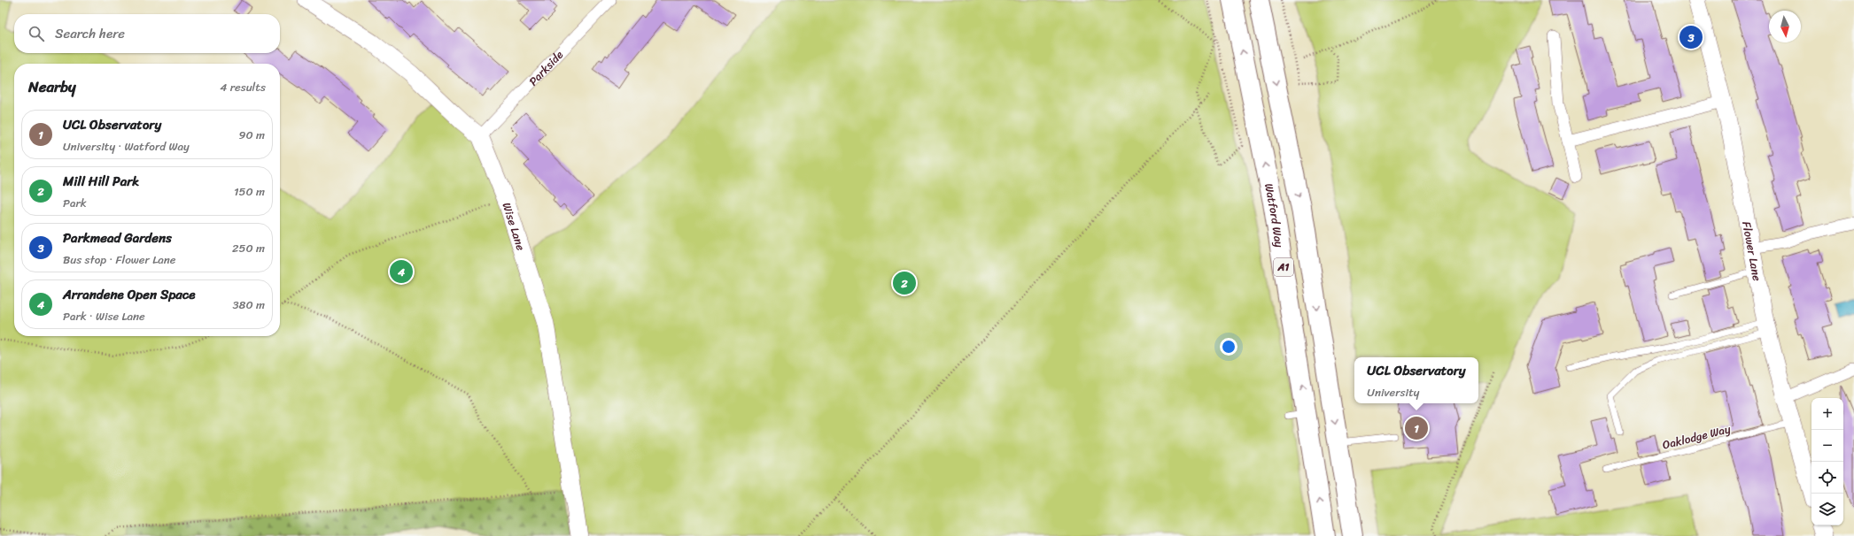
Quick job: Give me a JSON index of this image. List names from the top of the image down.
{
  "streets": {
    "highway": ["Watford Way", "A1"],
    "street": ["Parkside", "Wise Lane", "Flower Lane"],
    "lane": ["Oaklodge Way"]
  },
  "crossings": [
    ["Parkside", "Wise Lane"],
    ["Flower Lane", "Oaklodge Way"]
  ],
  "north": "bottom",
  "page": {
    "search": "Search here",
    "pins": [
      "3",
      "4",
      "2",
      "1"
    ],
    "heading": ["Nearby", "4 results"],
    "list": [
      {
        "mark": "1",
        "name": "UCL Observatory",
        "note": "University · Watford Way",
        "value": "90 m"
      },
      {
        "mark": "2",
        "name": "Mill Hill Park",
        "note": "Park",
        "value": "150 m"
      },
      {
        "mark": "3",
        "name": "Parkmead Gardens",
        "note": "Bus stop · Flower Lane",
        "value": "250 m"
      },
      {
        "mark": "4",
        "name": "Arrandene Open Space",
        "note": "Park · Wise Lane",
        "value": "380 m"
      }
    ],
    "popup": ["UCL Observatory", "University"],
    "map_buttons": ["+", "−"]
  }
}
